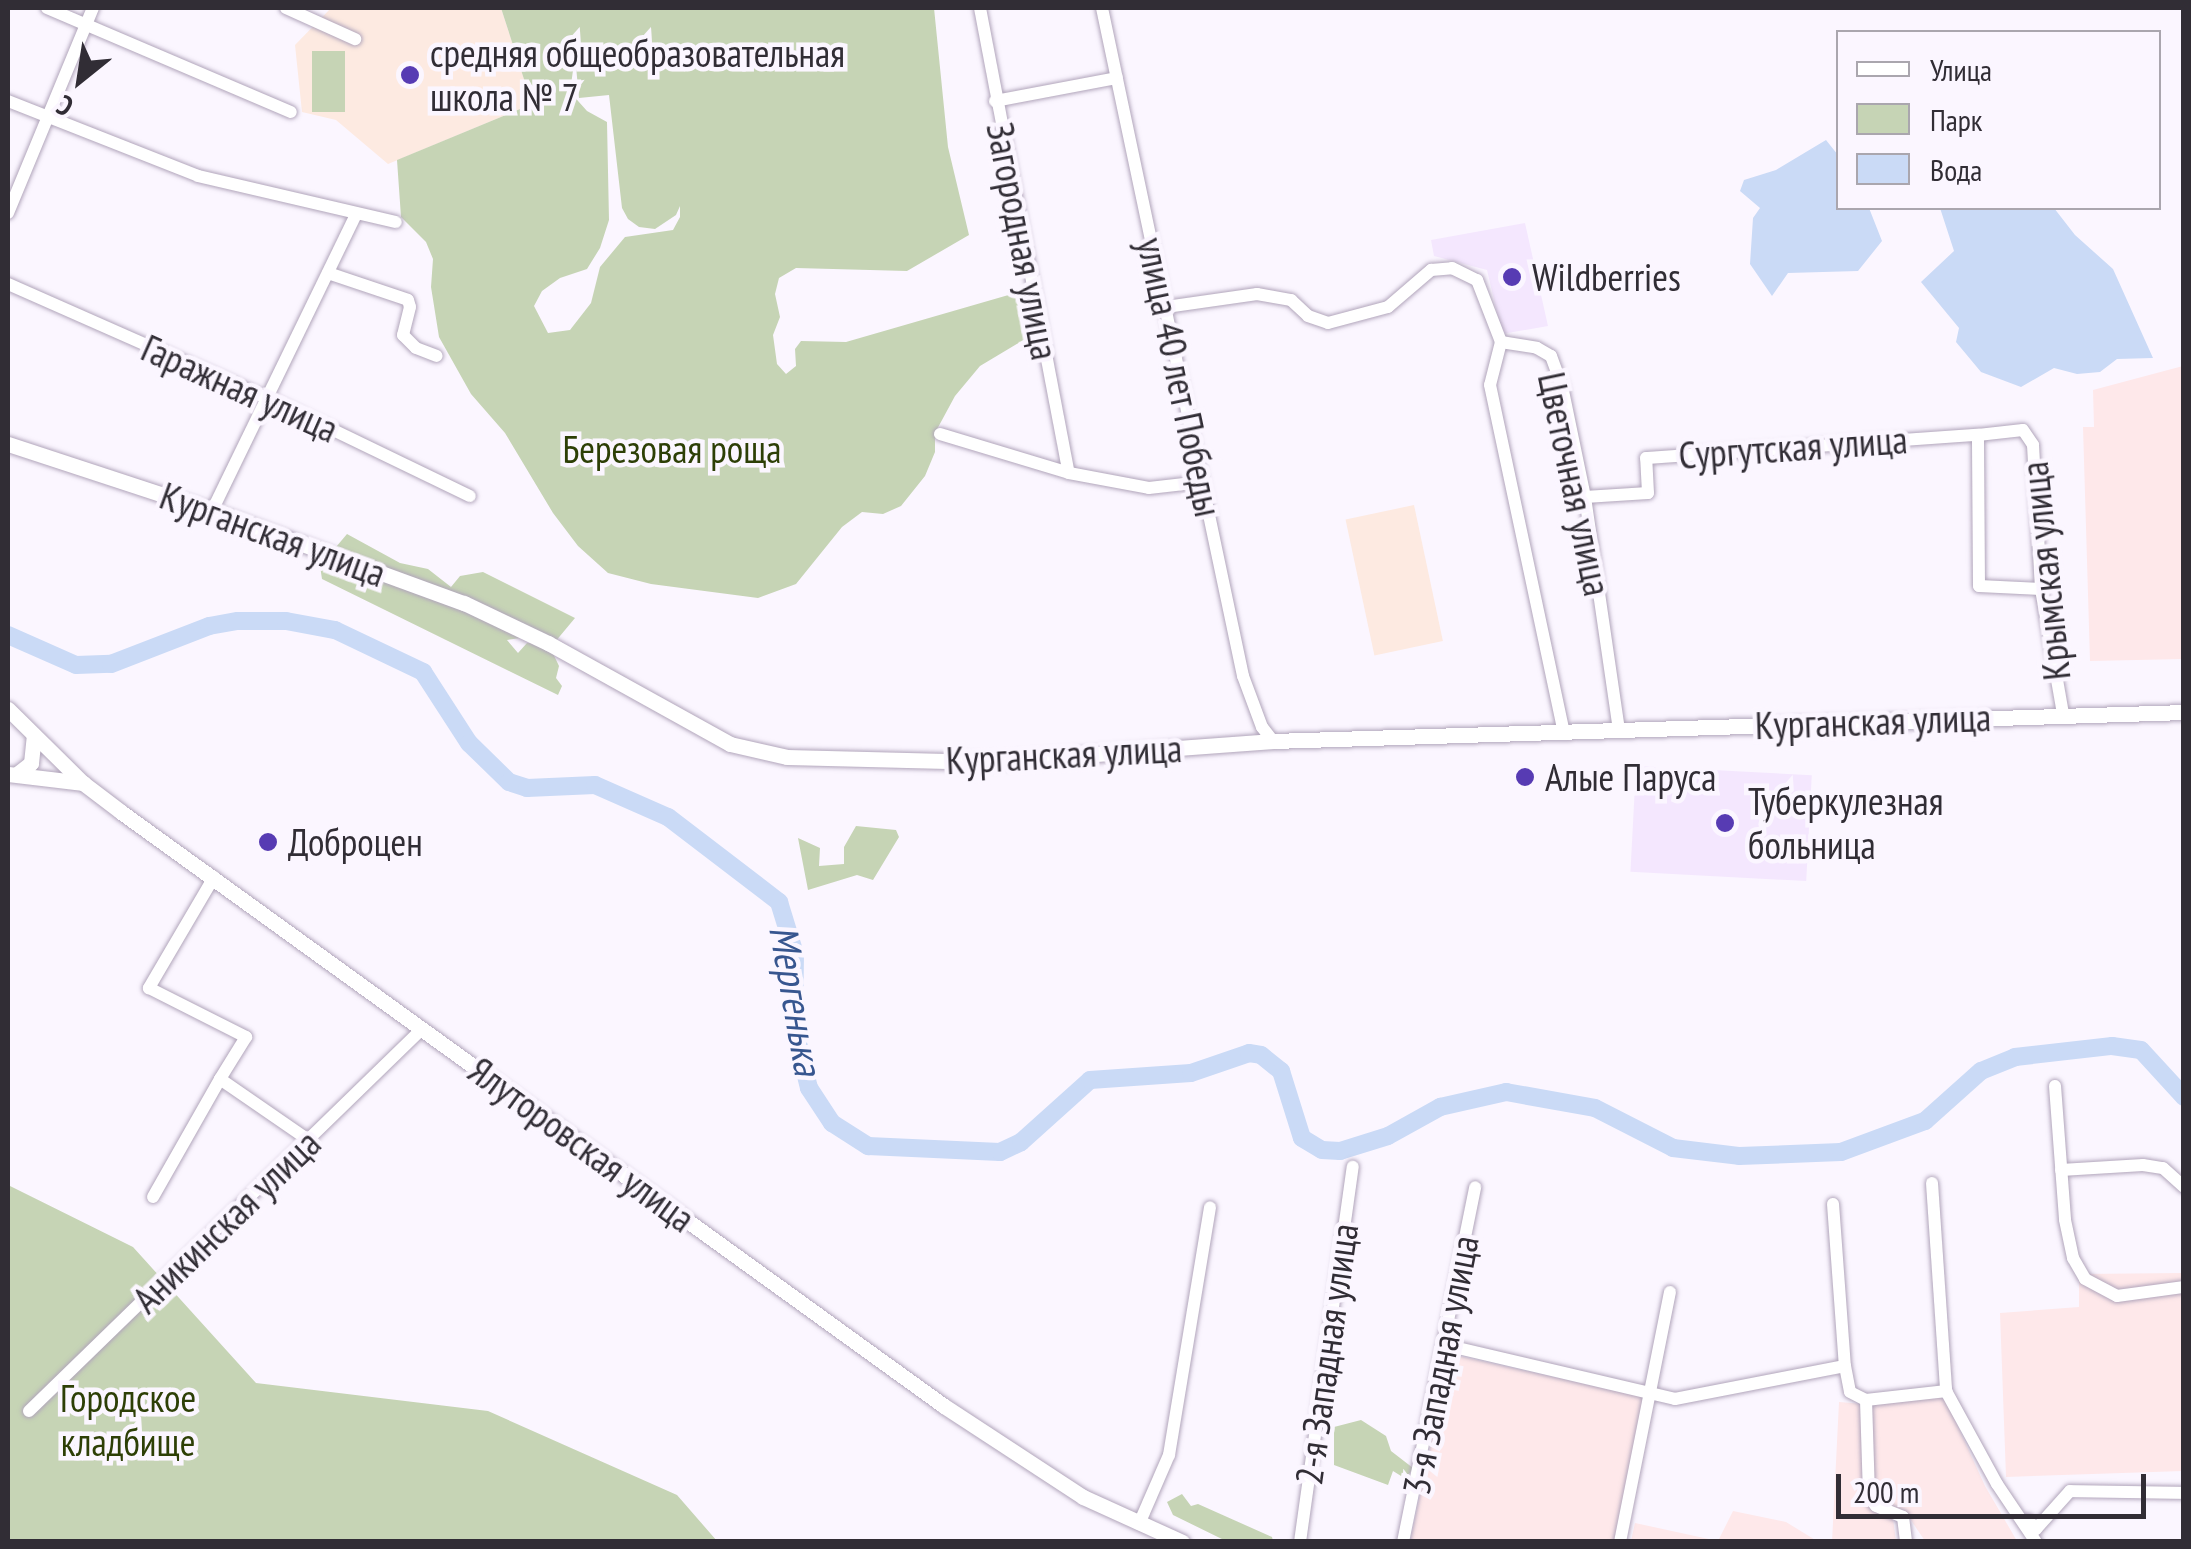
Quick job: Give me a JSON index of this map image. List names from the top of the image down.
{
  "streets": {
    "main road": ["Курганская улица", "Ялуторовская улица"],
    "street": [
      "Загородная улица",
      "улица 40 лет Победы",
      "Гаражная улица",
      "Сургутская улица",
      "Цветочная улица",
      "Крымская улица",
      "Аникинская улица",
      "2-я Западная улица",
      "3-я Западная улица"
    ]
  },
  "crossings": [
    ["улица 40 лет Победы", "Цветочная улица"],
    ["улица 40 лет Победы", "Курганская улица"],
    ["Сургутская улица", "Цветочная улица"],
    ["Сургутская улица", "Крымская улица"],
    ["Цветочная улица", "Курганская улица"],
    ["Курганская улица", "Крымская улица"],
    ["Ялуторовская улица", "Аникинская улица"]
  ],
  "water": ["Мергенька"],
  "parks": ["Березовая роща", "Городское кладбище"],
  "places": [
    "средняя общеобразовательная школа № 7",
    "Wildberries",
    "Алые Паруса",
    "Туберкулезная больница",
    "Доброцен"
  ],
  "legend": ["Улица", "Парк", "Вода"],
  "scale_bar": "200 m",
  "north": "bottom left"
}
